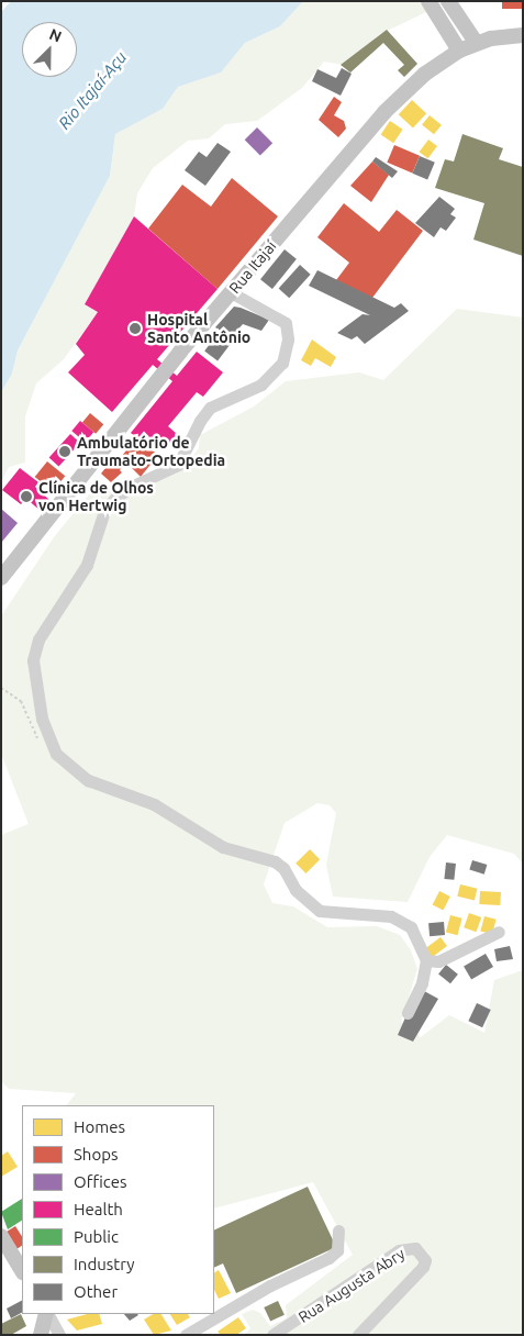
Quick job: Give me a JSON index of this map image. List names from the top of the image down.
{
  "streets": {
    "main road": ["Rua Itajaí"],
    "street": ["Rua Augusta Abry"]
  },
  "water": ["Rio Itajaí-Açu"],
  "places": ["Hospital Santo Antônio", "Ambulatório de Traumato-Ortopedia", "Clínica de Olhos von Hertwig"],
  "legend": [
    "Homes",
    "Shops",
    "Offices",
    "Health",
    "Public",
    "Industry",
    "Other"
  ],
  "north": "top right"
}
